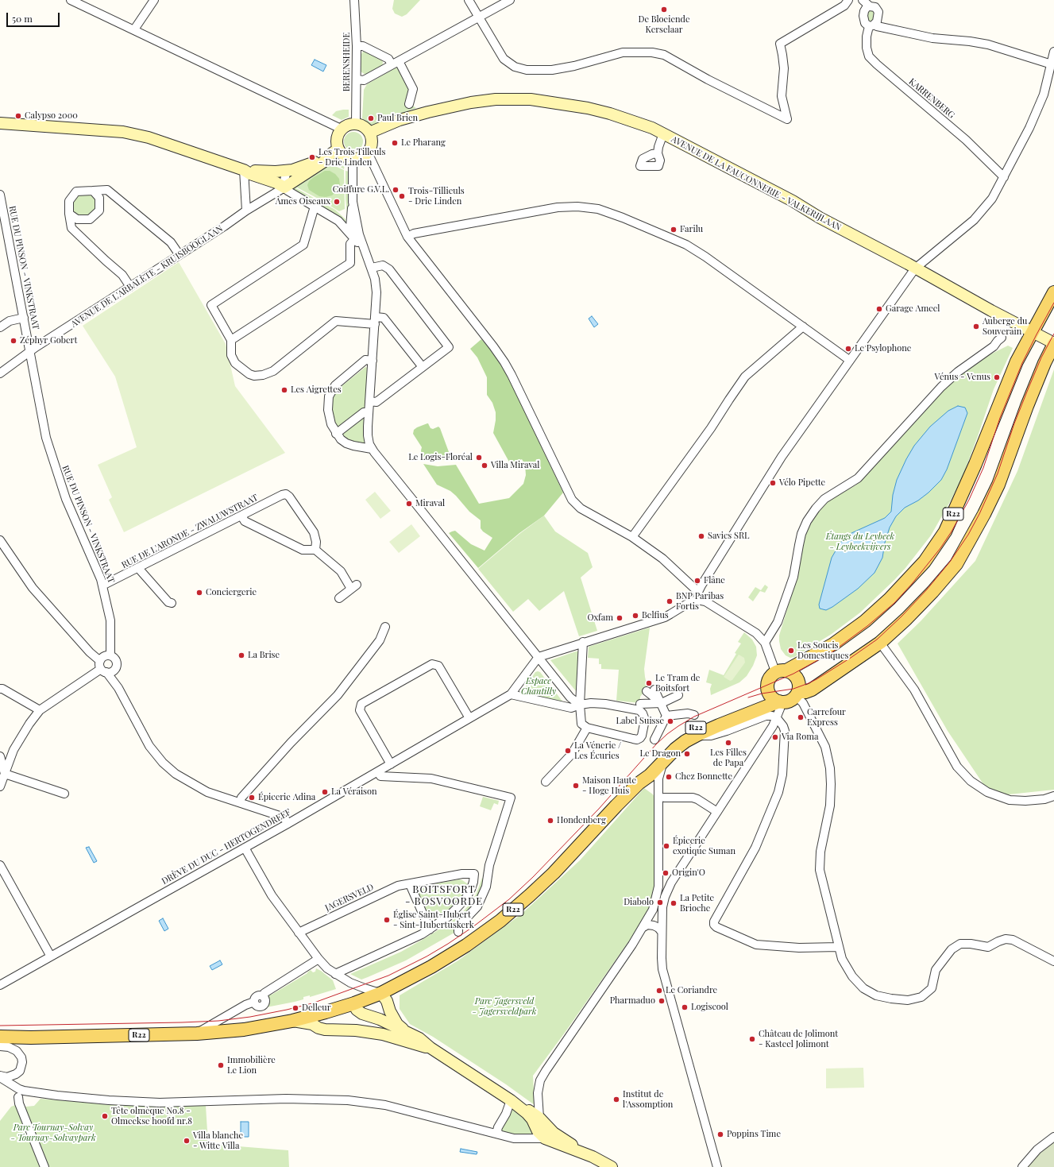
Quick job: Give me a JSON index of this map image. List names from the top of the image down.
{
  "streets": {
    "main road": ["R22"],
    "street": [
      "BERENSHEIDE",
      "KARRENBERG",
      "AVENUE DE LA FAUCONNERIE - VALKERIJLAAN",
      "RUE DU PINSON - VINKSTRAAT",
      "AVENUE DE L'ARBALÈTE - KRUISBOOGLAAN",
      "RUE DE L'ARONDE - ZWALUWSTRAAT",
      "DRÈVE DU DUC - HERTOGENDREEF",
      "JAGERSVELD"
    ]
  },
  "crossings": [
    ["BERENSHEIDE", "AVENUE DE LA FAUCONNERIE - VALKERIJLAAN"],
    ["BERENSHEIDE", "AVENUE DE L'ARBALÈTE - KRUISBOOGLAAN"],
    ["AVENUE DE LA FAUCONNERIE - VALKERIJLAAN", "AVENUE DE L'ARBALÈTE - KRUISBOOGLAAN"],
    ["AVENUE DE LA FAUCONNERIE - VALKERIJLAAN", "R22"],
    ["RUE DU PINSON - VINKSTRAAT", "AVENUE DE L'ARBALÈTE - KRUISBOOGLAAN"],
    ["RUE DU PINSON - VINKSTRAAT", "RUE DE L'ARONDE - ZWALUWSTRAAT"]
  ],
  "districts": ["BOITSFORT - BOSVOORDE"],
  "parks": [
    "Étangs du Leybeek - Leybeekvijvers",
    "Espace Chantilly",
    "Parc Jagersveld - Jagersveldpark",
    "Parc Tournay-Solvay - Tournay-Solvaypark"
  ],
  "places": [
    "De Bloeiende Kerselaar",
    "Calypso 2000",
    "Paul Brien",
    "Le Pharang",
    "Les Trois Tilleuls - Drie Linden",
    "Coiffure G.V.L.",
    "Trois-Tillieuls - Drie Linden",
    "Âmes Oiseaux",
    "Farilu",
    "Garage Ameel",
    "Auberge du Souverain",
    "Zéphyr Gobert",
    "Le Psylophone",
    "Vénus - Venus",
    "Les Aigrettes",
    "Le Logis-Floréal",
    "Villa Miraval",
    "Vélo Pipette",
    "Miraval",
    "Savics SRL",
    "Flâne",
    "Conciergerie",
    "BNP Paribas Fortis",
    "Belfius",
    "Oxfam",
    "Les Soucis Domestiques",
    "La Brise",
    "Le Tram de Boitsfort",
    "Carrefour Express",
    "Label Suisse",
    "Via Roma",
    "Les Filles de Papa",
    "La Vénerie / Les Écuries",
    "Le Dragon",
    "Chez Bonnette",
    "Maison Haute - Hoge Huis",
    "La Véraison",
    "Épicerie Adina",
    "Hondenberg",
    "Épicerie exotique Suman",
    "Origin'O",
    "Diabolo",
    "La Petite Brioche",
    "Église Saint-Hubert - Sint-Hubertuskerk",
    "Le Coriandre",
    "Pharmaduo",
    "Logiscool",
    "Delleur",
    "Château de Jolimont - Kasteel Jolimont",
    "Immobilière Le Lion",
    "Institut de l'Assomption",
    "Tête olmèque No.8 - Olmeekse hoofd nr.8",
    "Poppins Time",
    "Villa blanche - Witte Villa"
  ],
  "scale_bar": "50 m"
}
